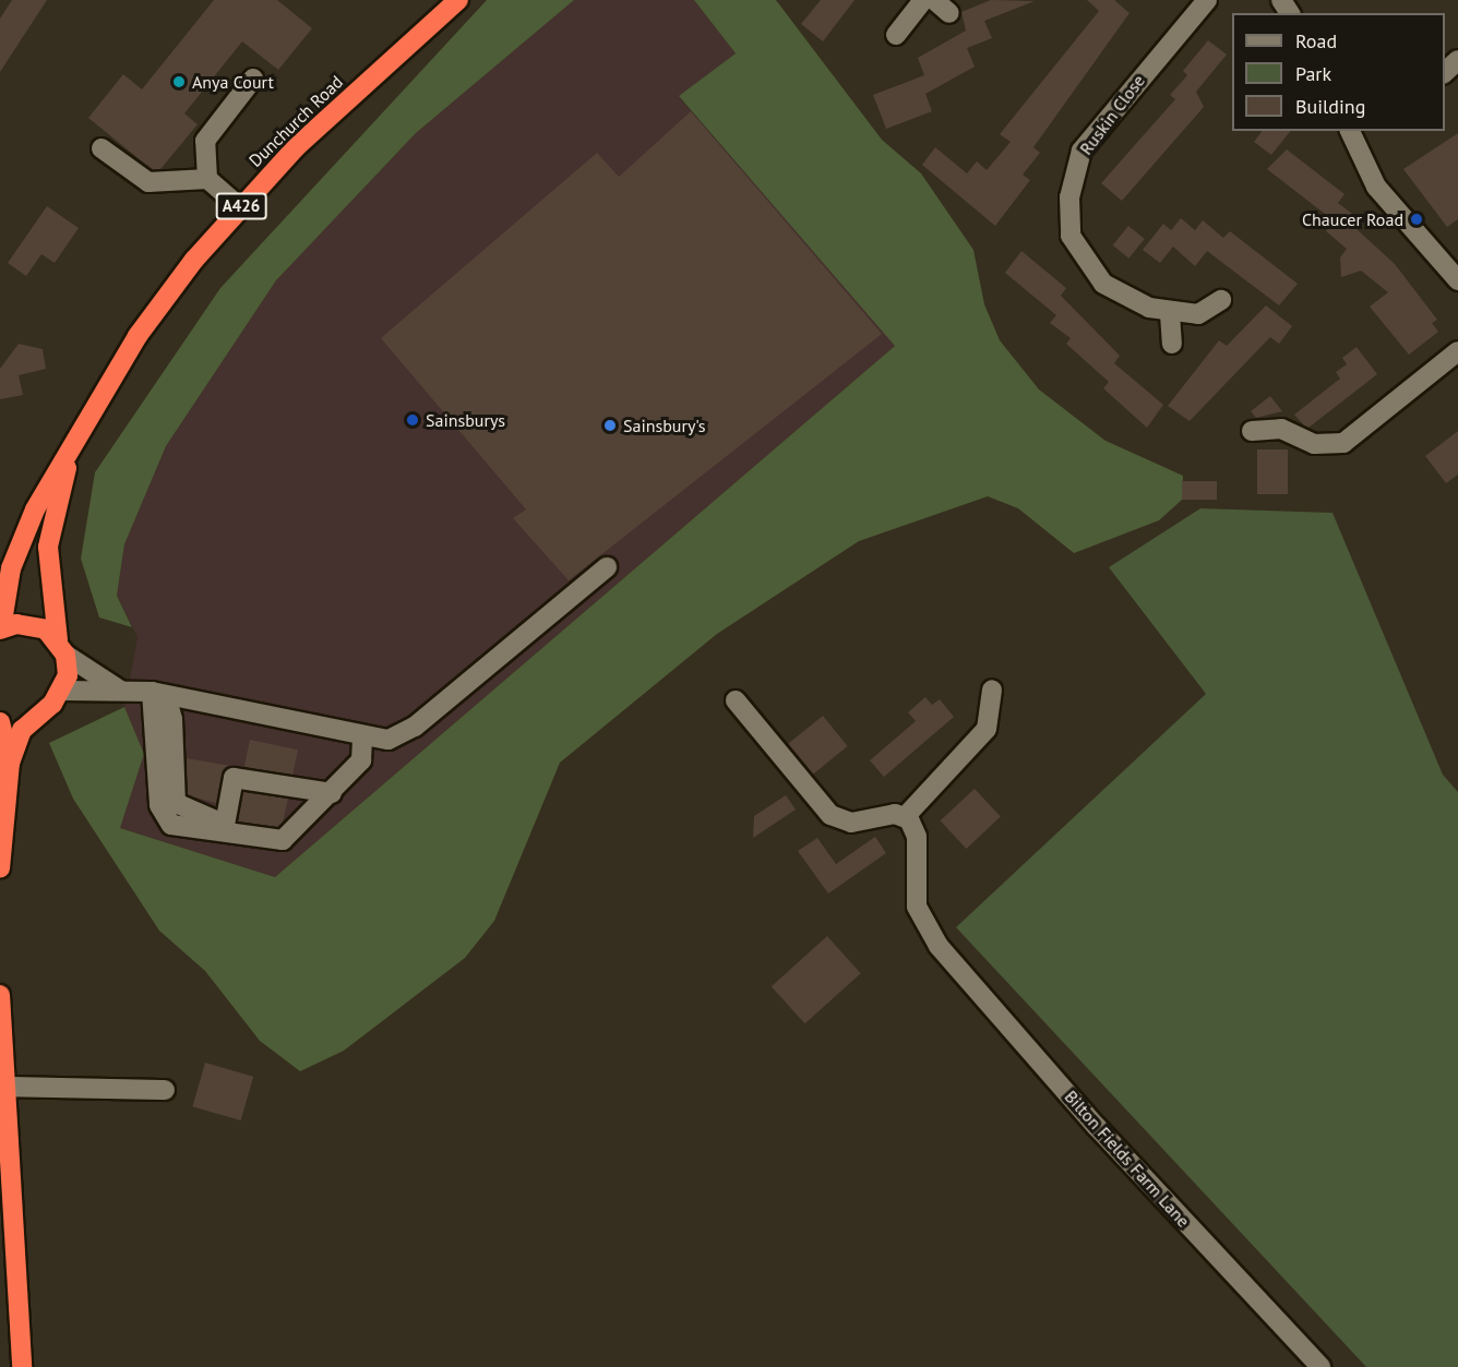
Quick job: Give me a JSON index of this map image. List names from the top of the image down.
{
  "streets": {
    "highway": ["Dunchurch Road", "A426"],
    "street": ["Ruskin Close", "Bilton Fields Farm Lane"]
  },
  "places": [
    "Anya Court",
    "Chaucer Road",
    "Sainsburys",
    "Sainsbury's"
  ],
  "legend": ["Road", "Park", "Building"]
}
